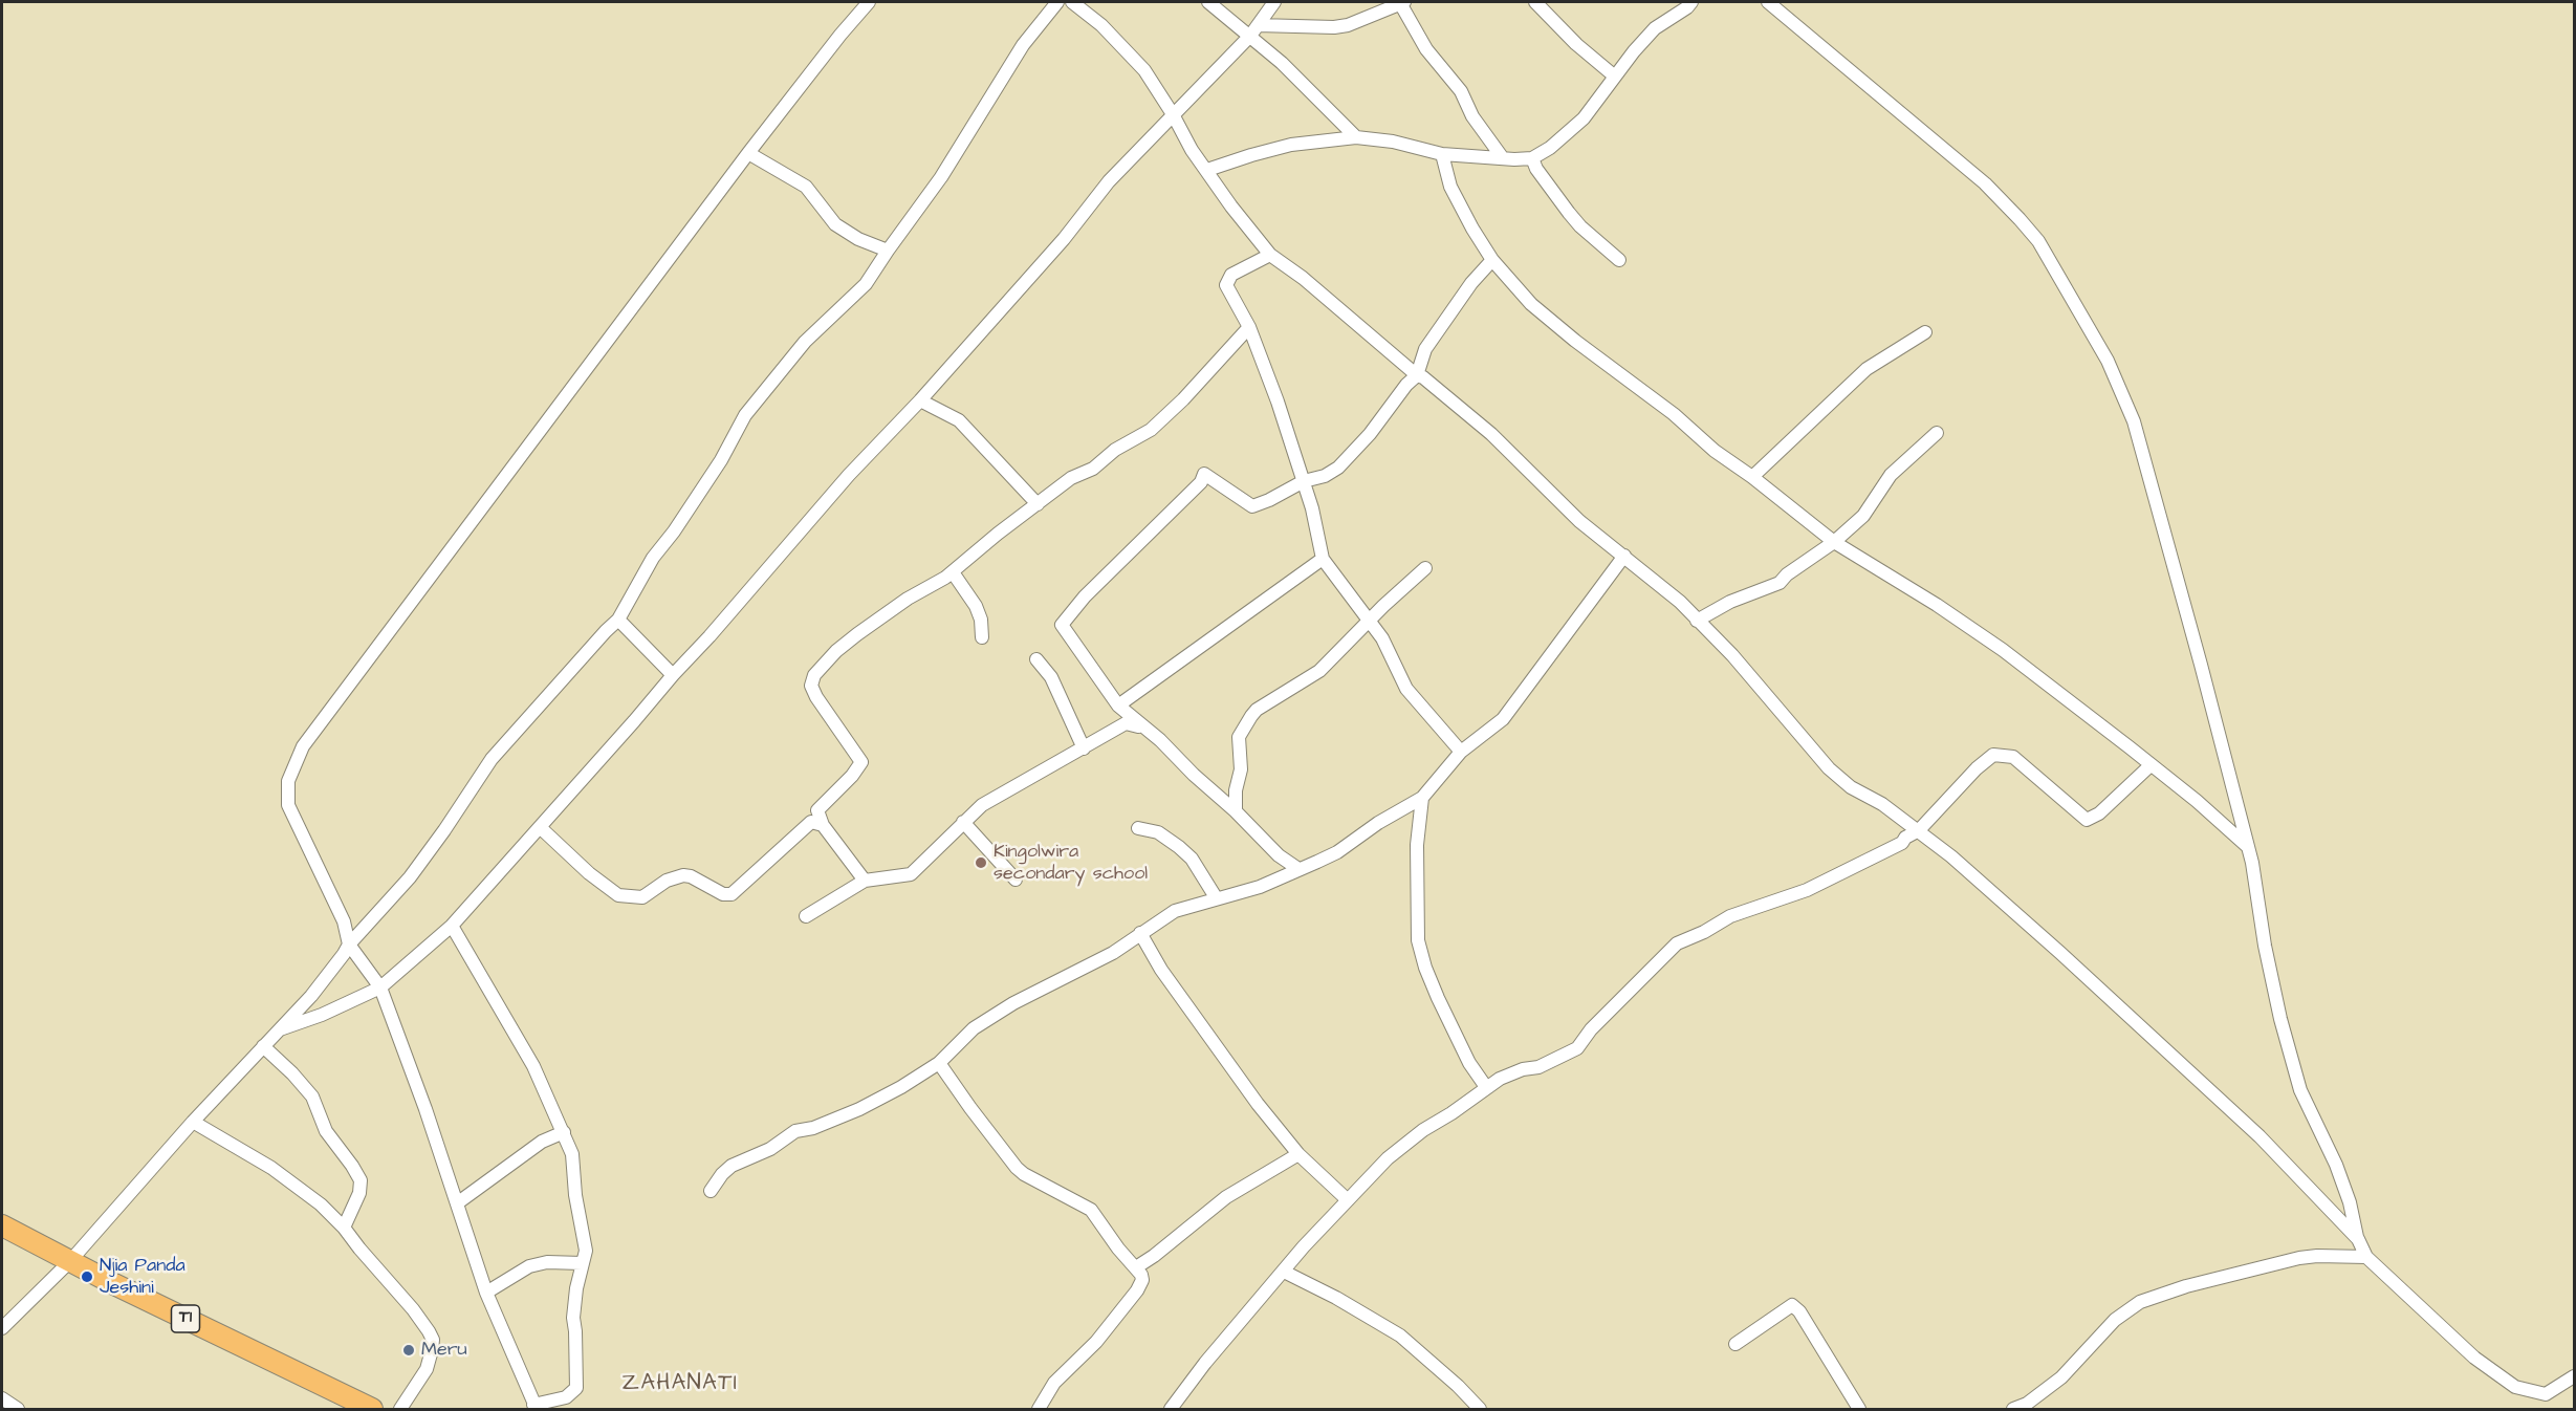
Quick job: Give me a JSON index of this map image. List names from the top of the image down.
{
  "streets": {
    "highway": ["T1"]
  },
  "districts": ["ZAHANATI"],
  "places": ["Kingolwira secondary school", "Njia Panda Jeshini", "Meru"]
}
